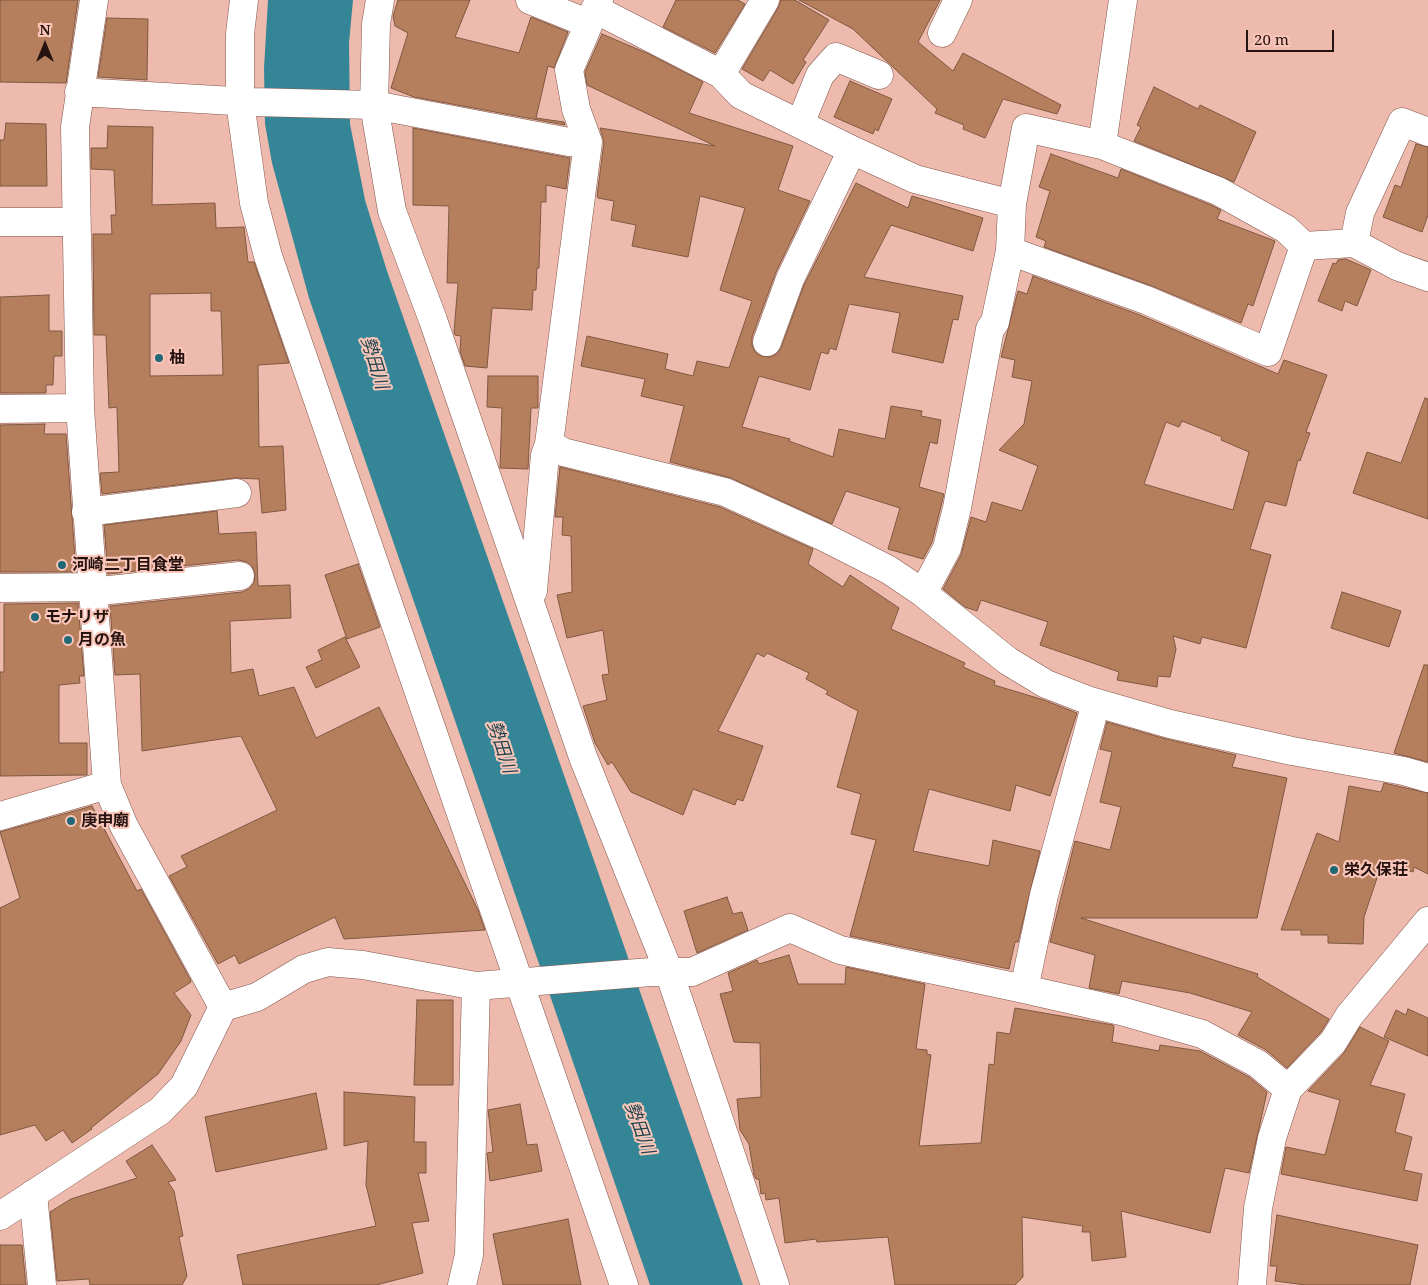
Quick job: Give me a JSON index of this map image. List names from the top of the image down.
{
  "water": ["勢田川"],
  "places": [
    "柚",
    "河崎二丁目食堂",
    "モナリザ",
    "月の魚",
    "庚申廟",
    "栄久保荘"
  ],
  "scale_bar": "20 m",
  "north": "top"
}
